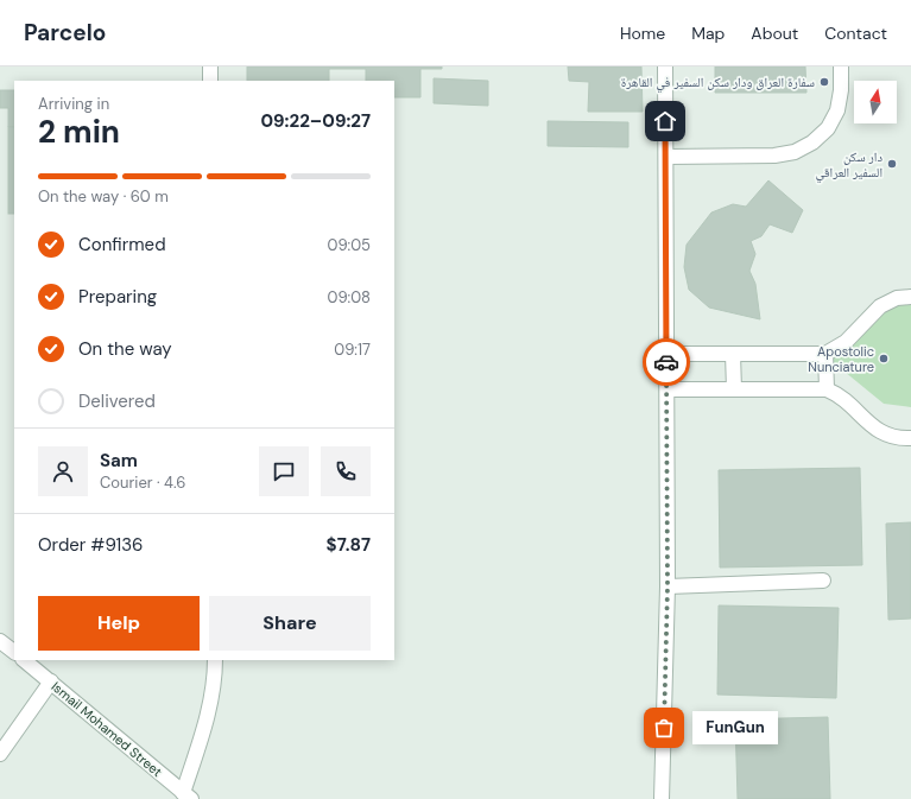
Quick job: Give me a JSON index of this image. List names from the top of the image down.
{
  "streets": {
    "street": ["Ismail Mohamed Street"]
  },
  "places": [
    "سفارة العراق ودار سكن السفير في القاهرة",
    "دار سكن السفير العراقي",
    "Apostolic Nunciature",
    "FunGun"
  ],
  "north": "top",
  "page": {
    "header": "Parcelo",
    "nav": [
      "Home",
      "Map",
      "About",
      "Contact"
    ],
    "heading": ["2 min", "Arriving in", "09:22–09:27"],
    "panel": [
      "Sam",
      "Courier · 4.6",
      "Order #9136",
      "$7.87"
    ],
    "bar": "On the way · 60 m",
    "list": [
      ["Confirmed", "09:05"],
      ["Preparing", "09:08"],
      ["On the way", "09:17"],
      "Delivered"
    ],
    "buttons": ["Help", "Share"],
    "bubble": "FunGun"
  }
}
